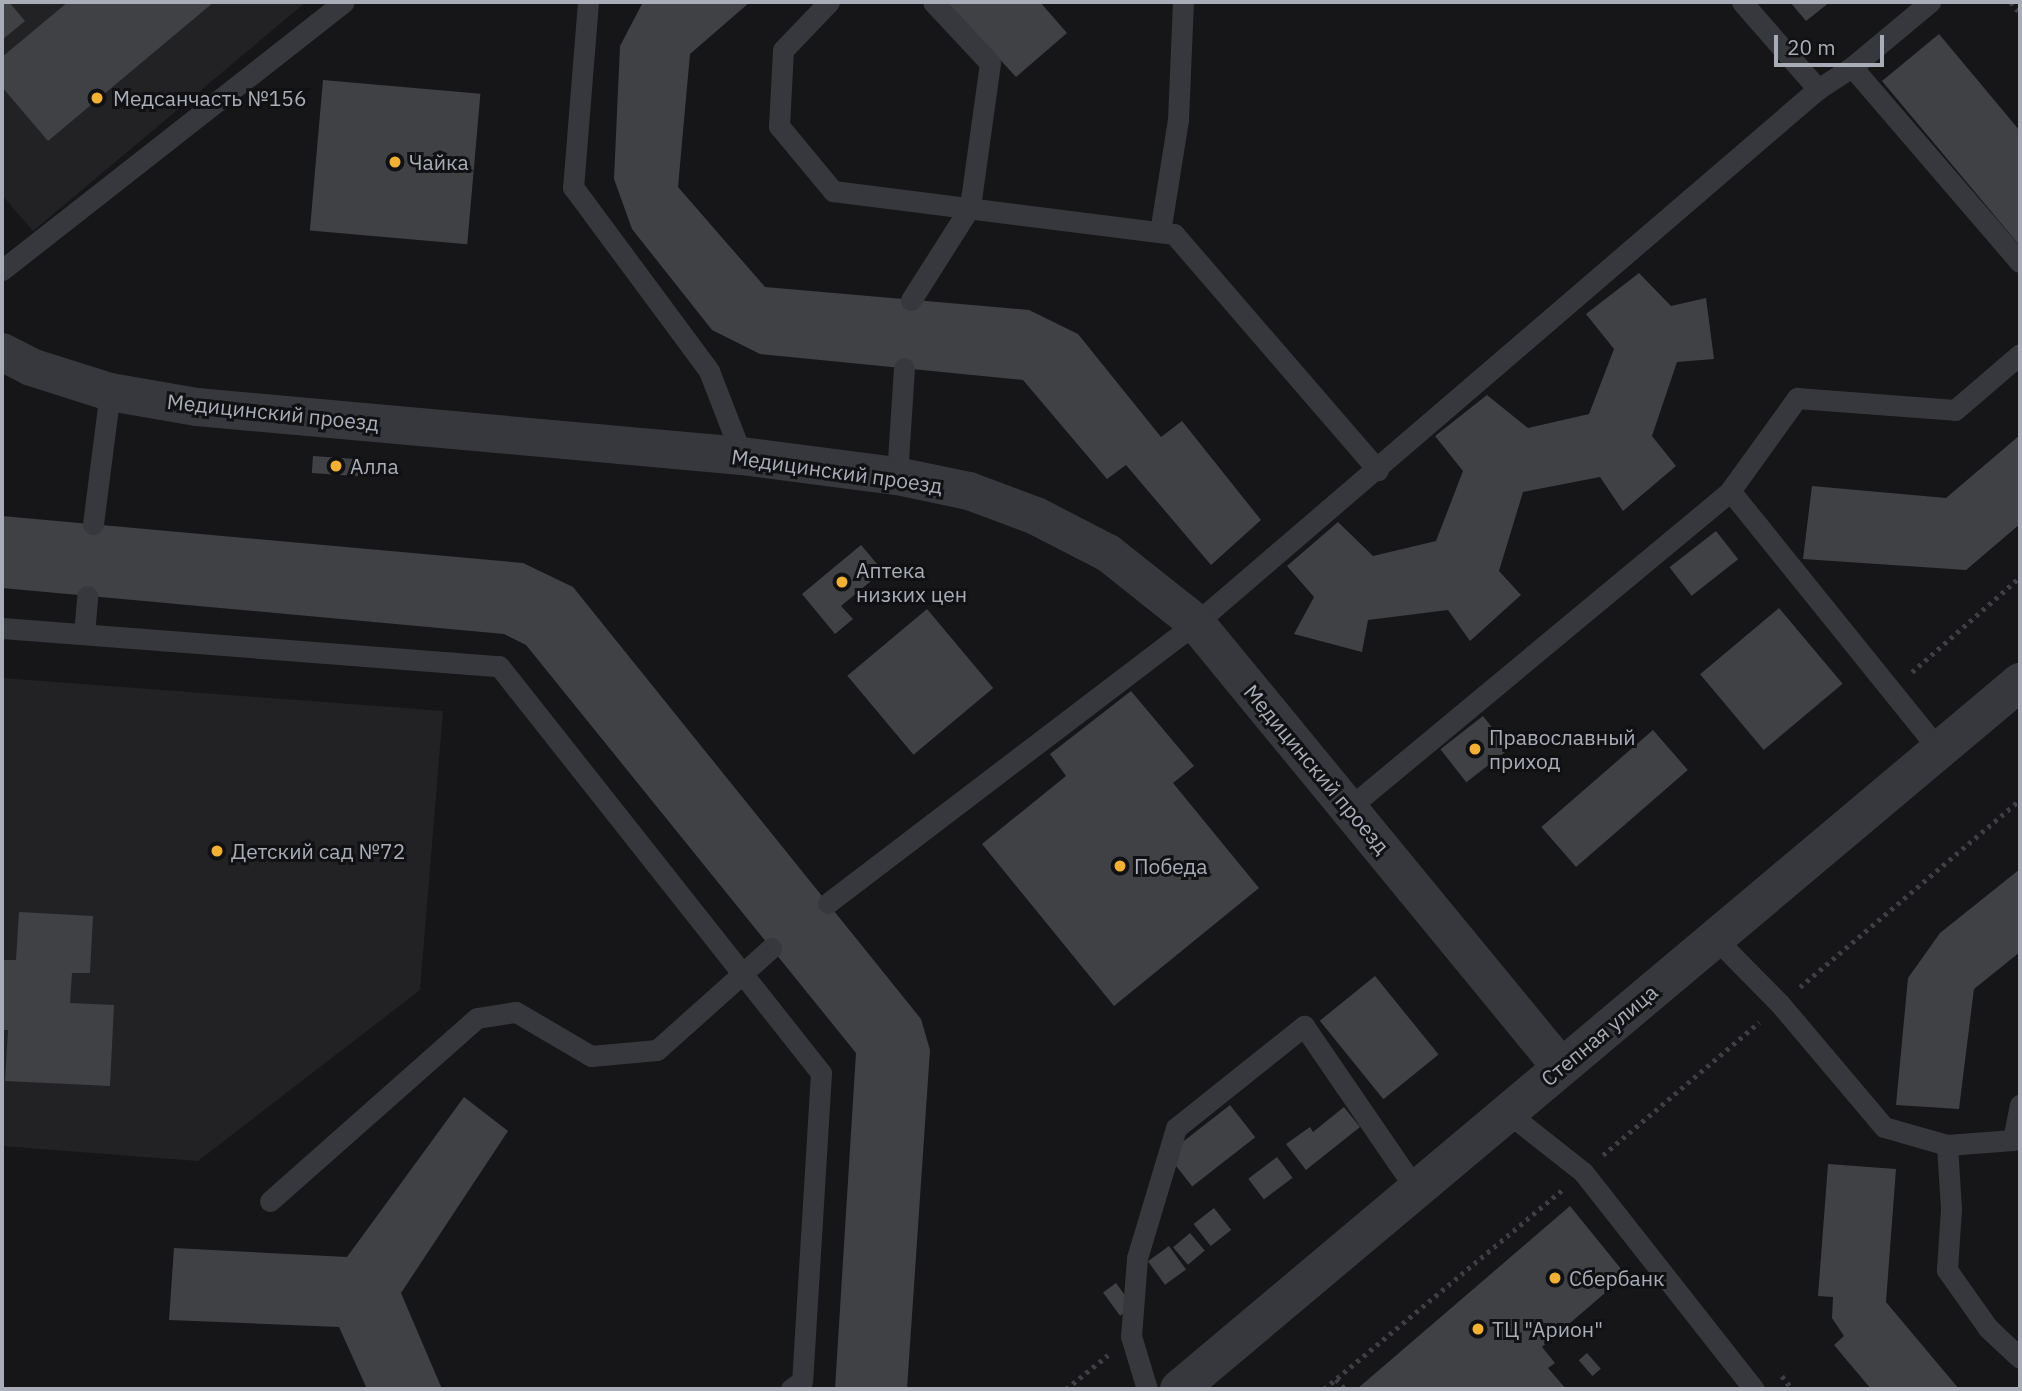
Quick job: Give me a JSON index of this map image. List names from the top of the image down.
{
  "streets": {
    "street": ["Медицинский проезд", "Степная улица"]
  },
  "crossings": [
    ["Медицинский проезд", "Степная улица"]
  ],
  "places": [
    "Медсанчасть №156",
    "Чайка",
    "Алла",
    "Аптека низких цен",
    "Православный приход",
    "Детский сад №72",
    "Победа",
    "Сбербанк",
    "ТЦ \"Арион\""
  ],
  "scale_bar": "20 m"
}
